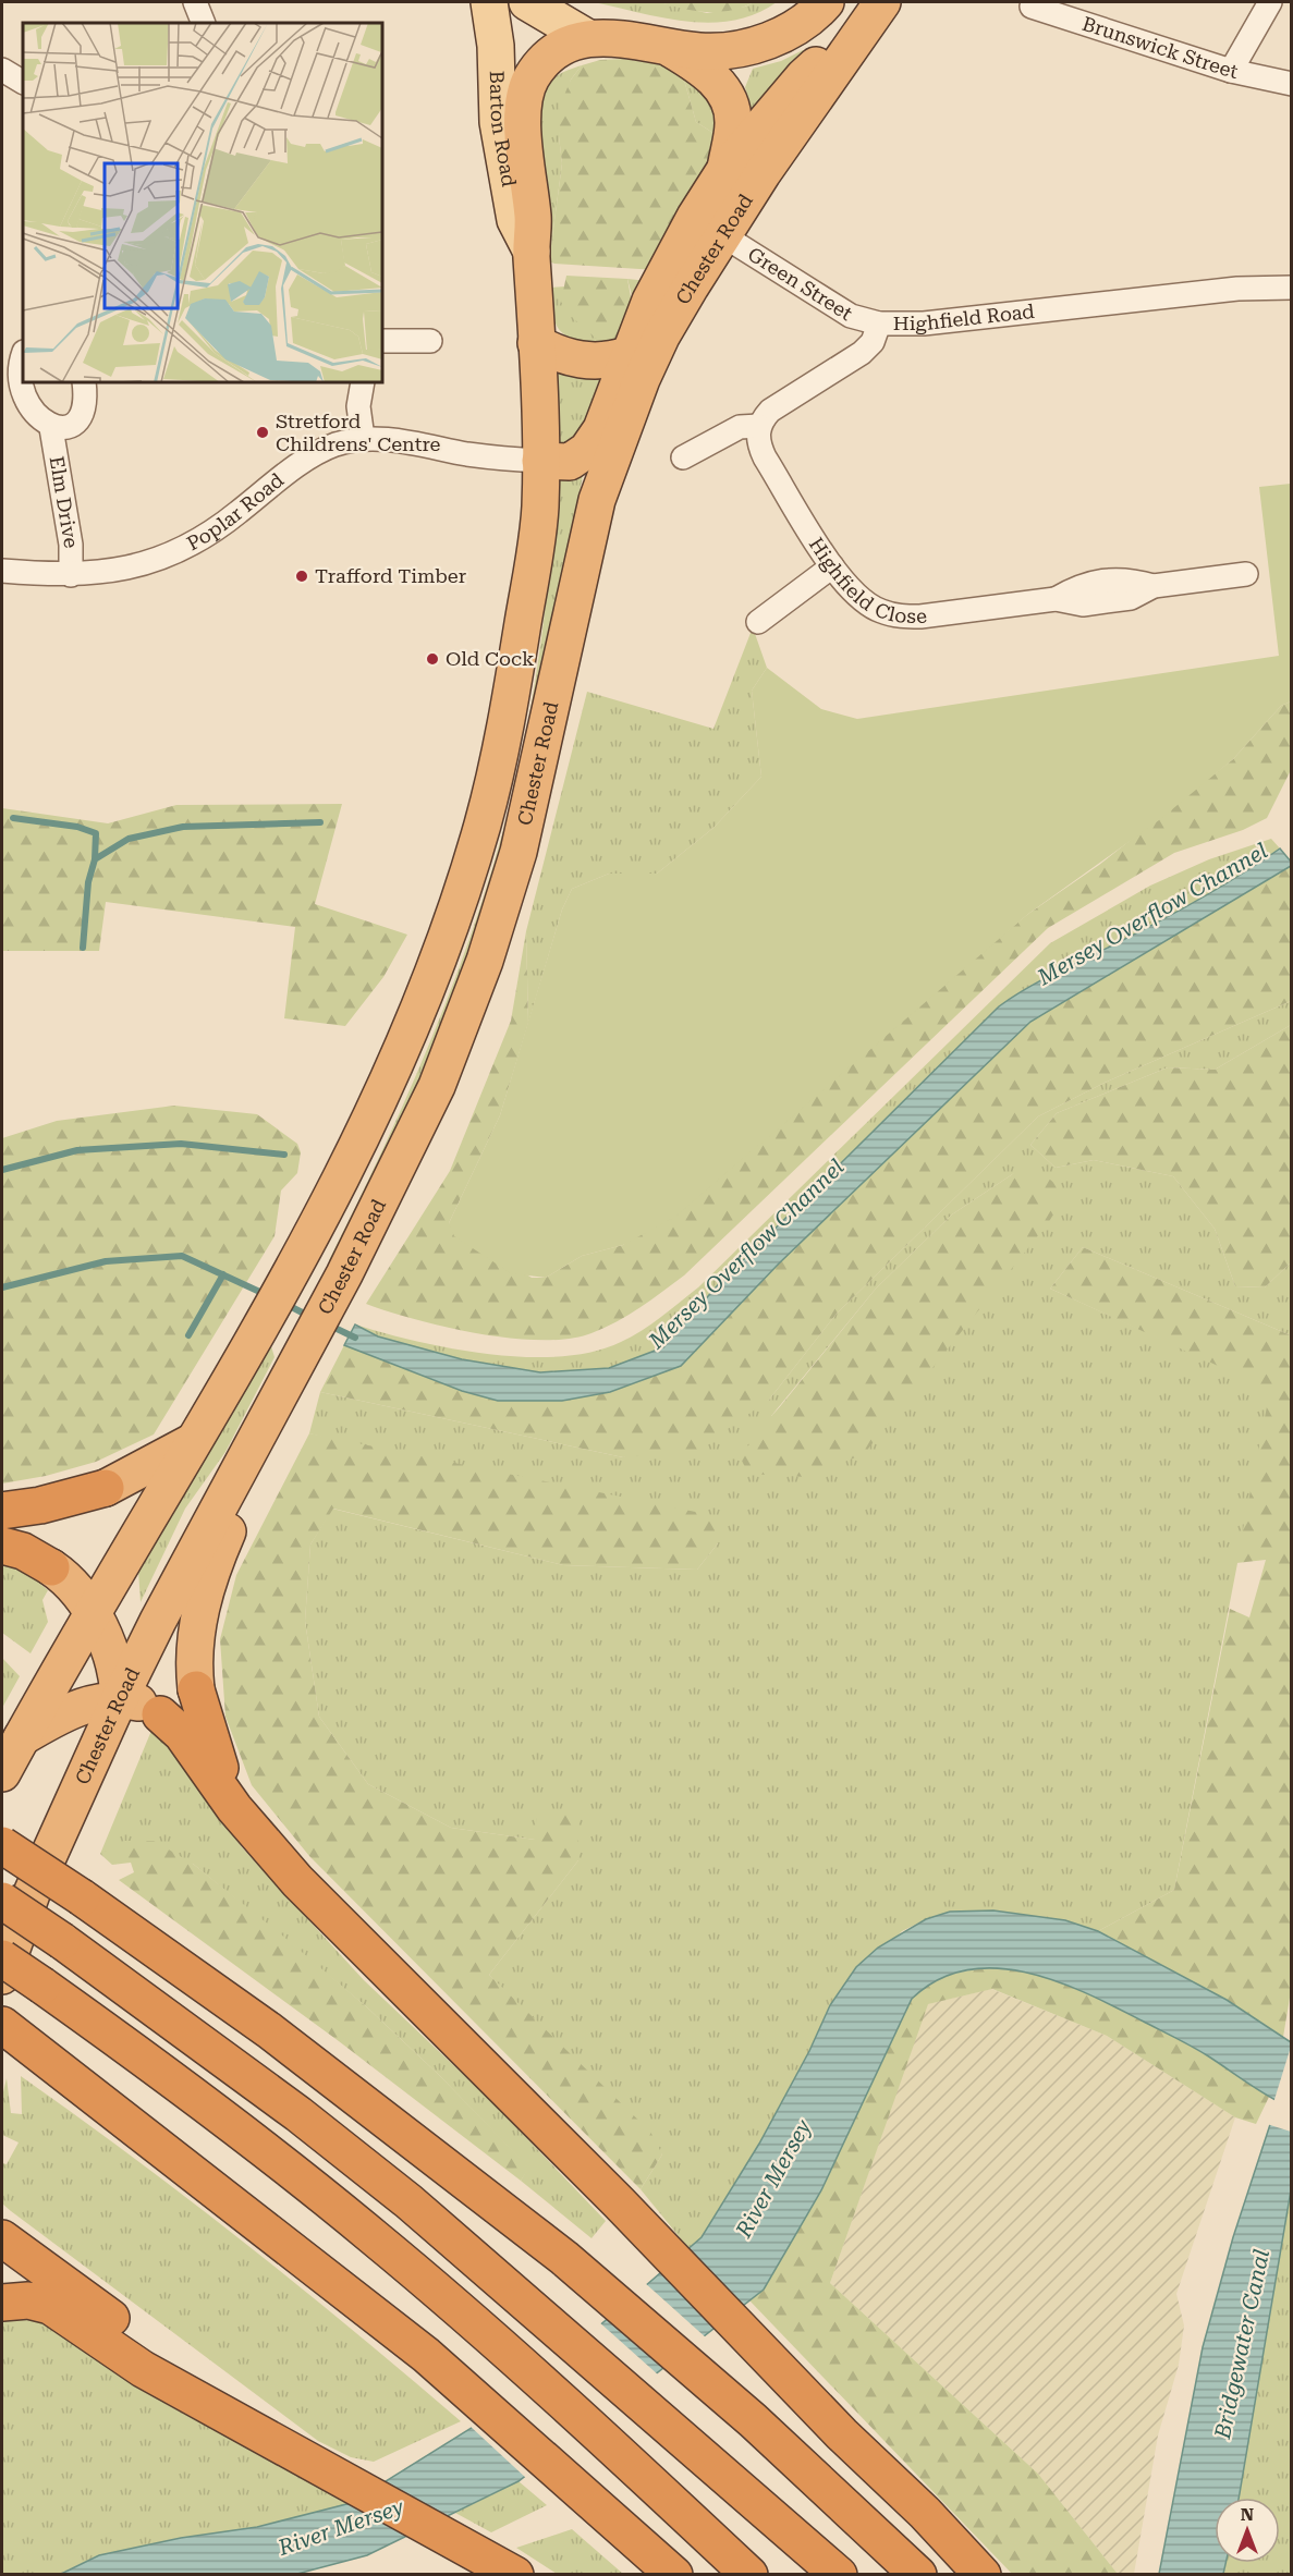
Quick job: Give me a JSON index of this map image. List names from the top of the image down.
{
  "streets": {
    "highway": ["Chester Road"],
    "main road": ["Barton Road"],
    "street": [
      "Brunswick Street",
      "Green Street",
      "Highfield Road",
      "Elm Drive",
      "Poplar Road",
      "Highfield Close"
    ]
  },
  "crossings": [
    ["Barton Road", "Chester Road"],
    ["Chester Road", "Green Street"],
    ["Chester Road", "Poplar Road"],
    ["Green Street", "Highfield Road"],
    ["Highfield Road", "Highfield Close"],
    ["Elm Drive", "Poplar Road"]
  ],
  "water": ["Mersey Overflow Channel", "River Mersey", "Bridgewater Canal"],
  "places": ["Stretford Childrens' Centre", "Trafford Timber", "Old Cock"],
  "north": "top"
}
